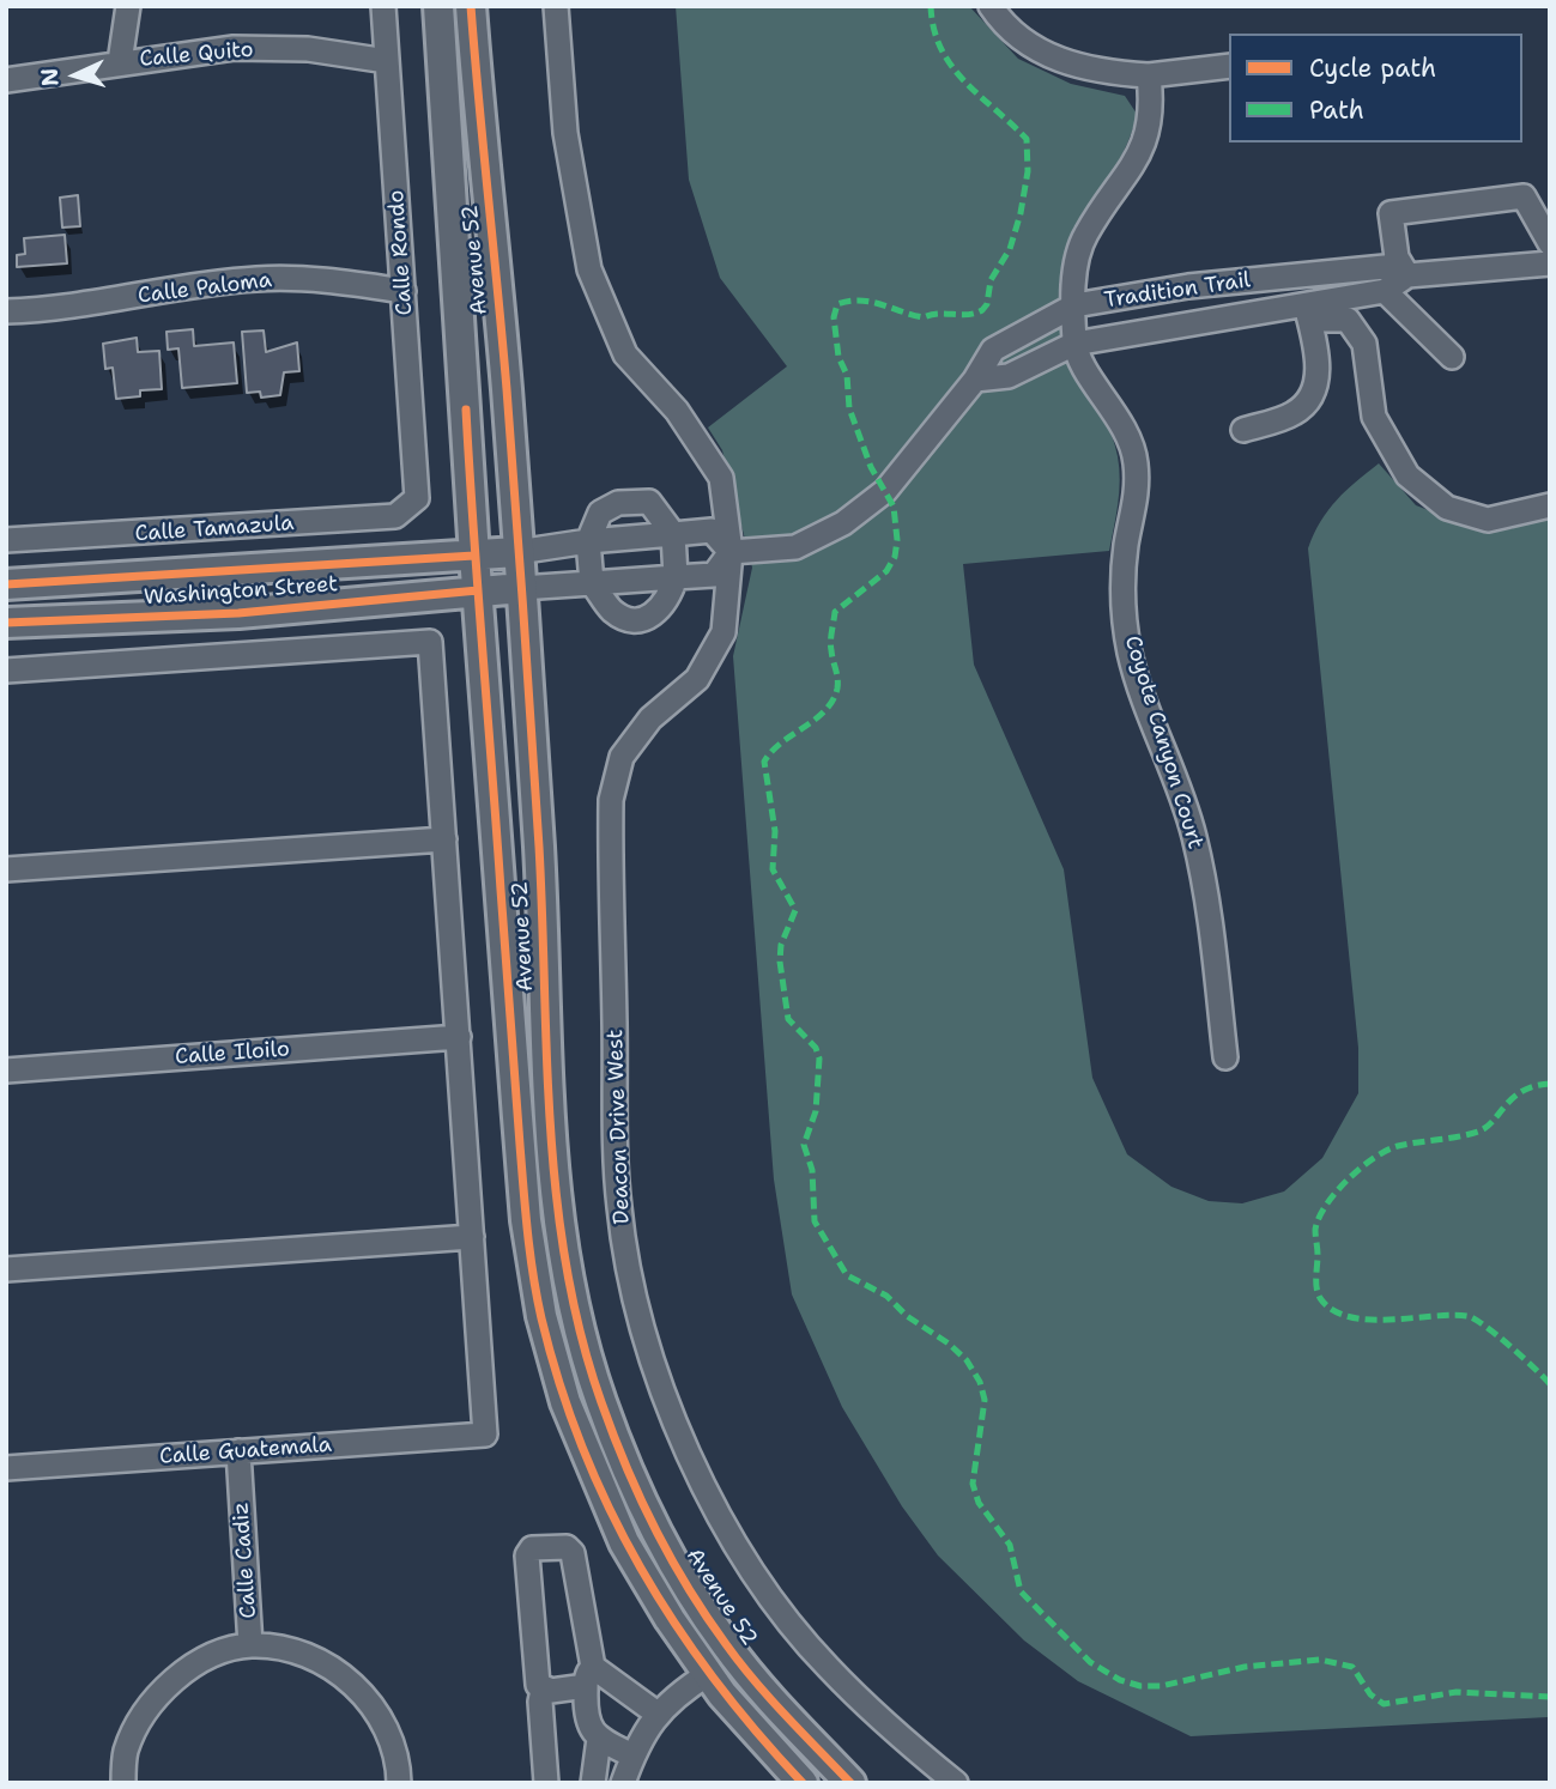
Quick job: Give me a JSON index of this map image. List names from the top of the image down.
{
  "streets": {
    "main road": ["Avenue 52", "Washington Street"],
    "street": [
      "Calle Quito",
      "Calle Rondo",
      "Calle Paloma",
      "Tradition Trail",
      "Calle Tamazula",
      "Coyote Canyon Court",
      "Calle Iloilo",
      "Deacon Drive West",
      "Calle Guatemala",
      "Calle Cadiz"
    ]
  },
  "crossings": [
    ["Calle Quito", "Calle Rondo"],
    ["Calle Rondo", "Calle Paloma"],
    ["Calle Rondo", "Calle Tamazula"],
    ["Avenue 52", "Washington Street"],
    ["Tradition Trail", "Coyote Canyon Court"],
    ["Tradition Trail", "Deacon Drive West"],
    ["Calle Guatemala", "Calle Cadiz"]
  ],
  "legend": ["Cycle path", "Path"],
  "north": "left"
}
